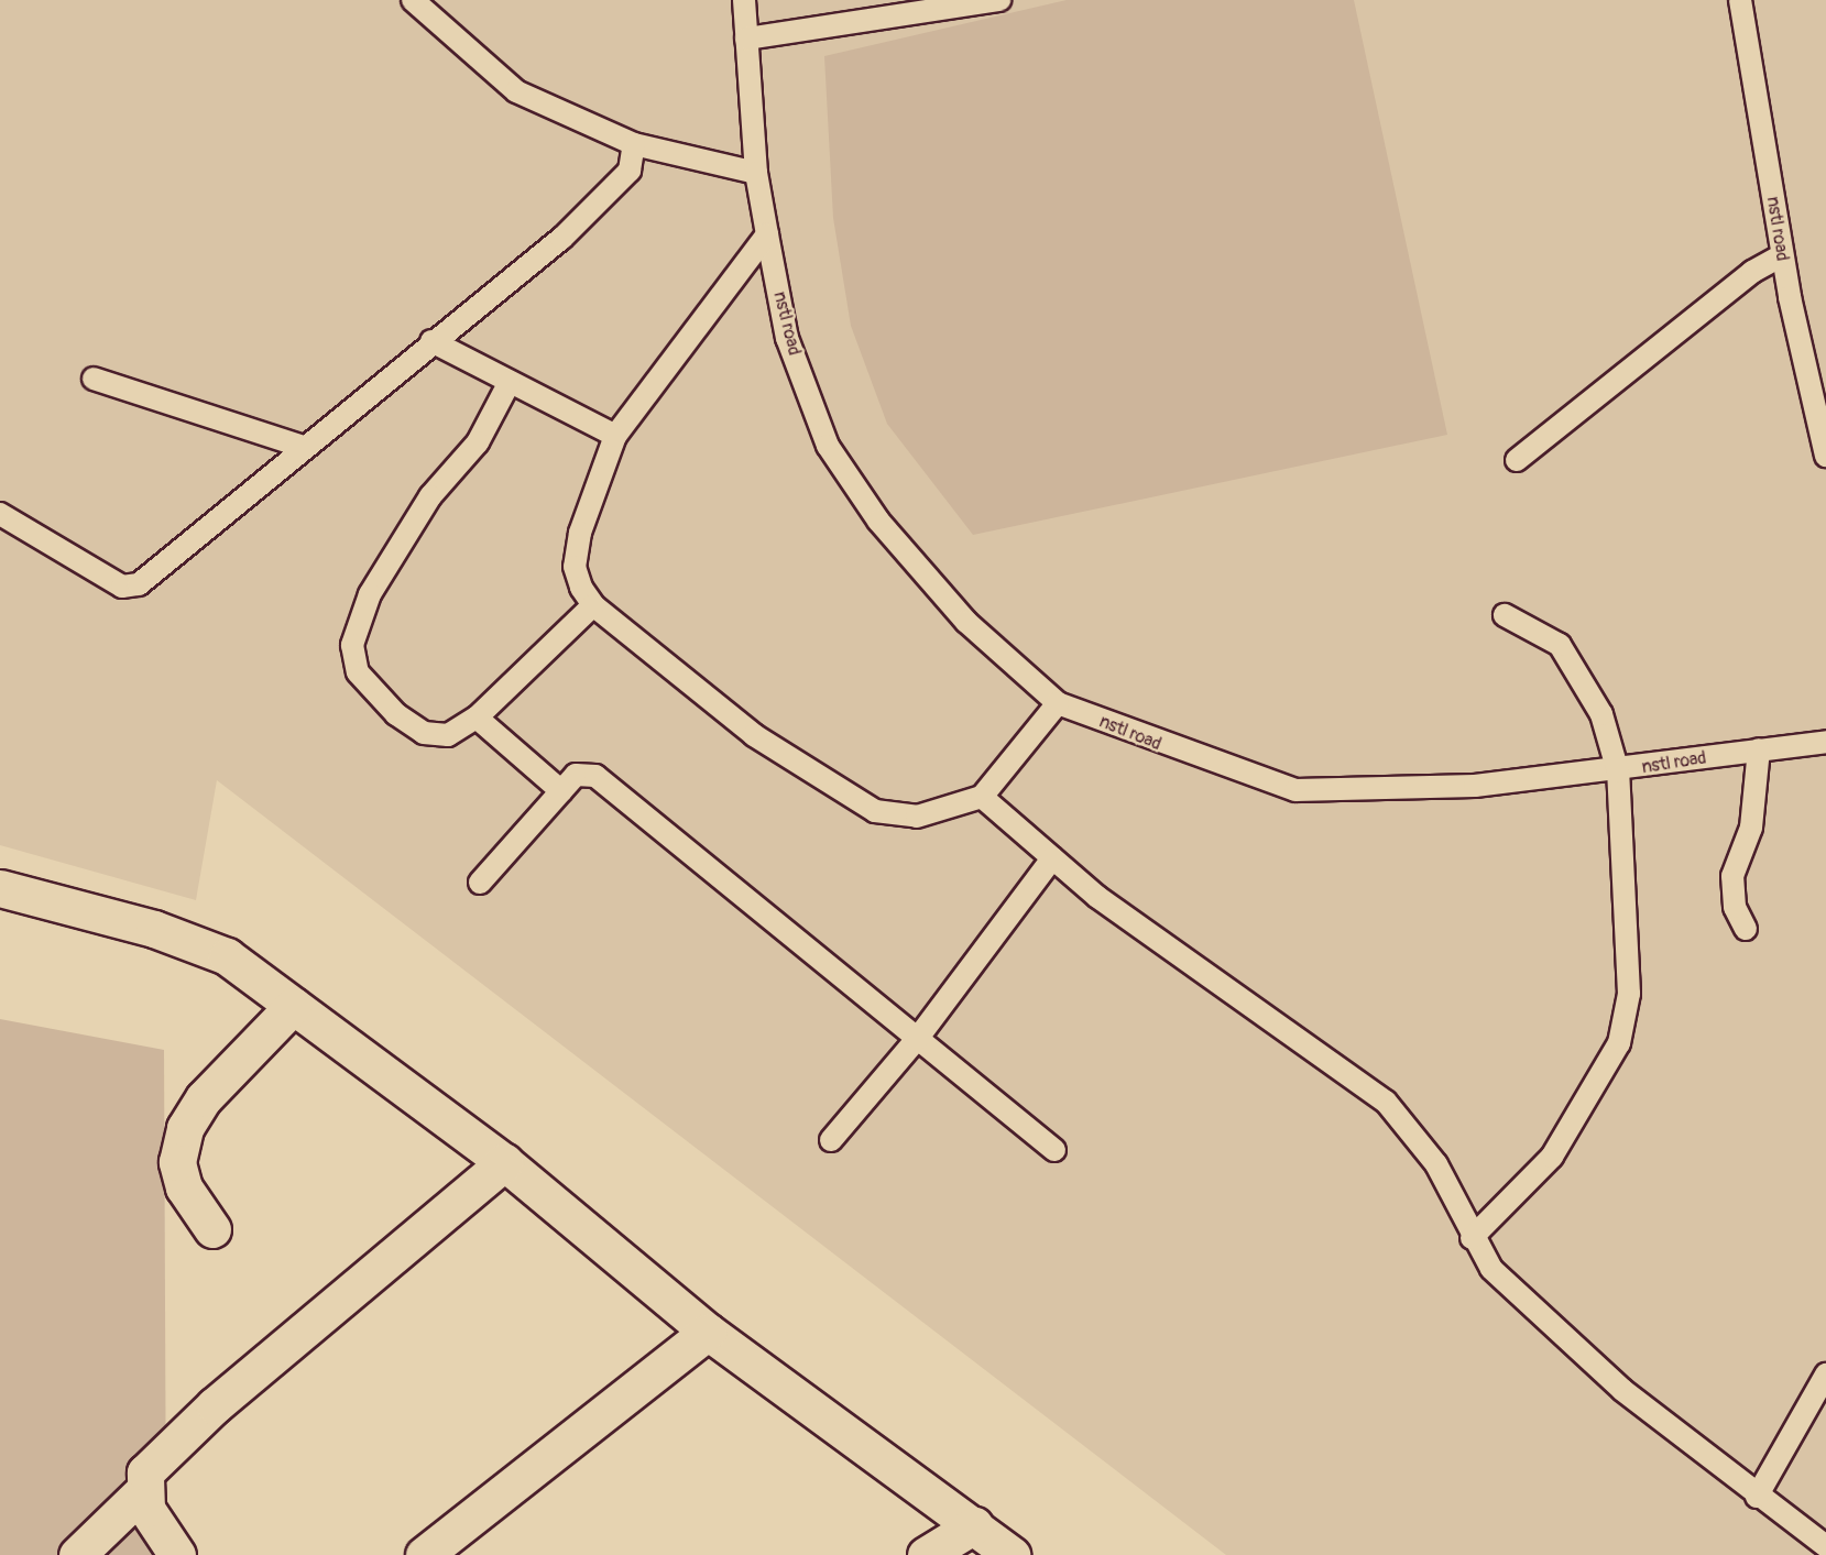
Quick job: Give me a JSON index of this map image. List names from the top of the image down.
{
  "streets": {
    "lane": ["nstl road"]
  }
}
